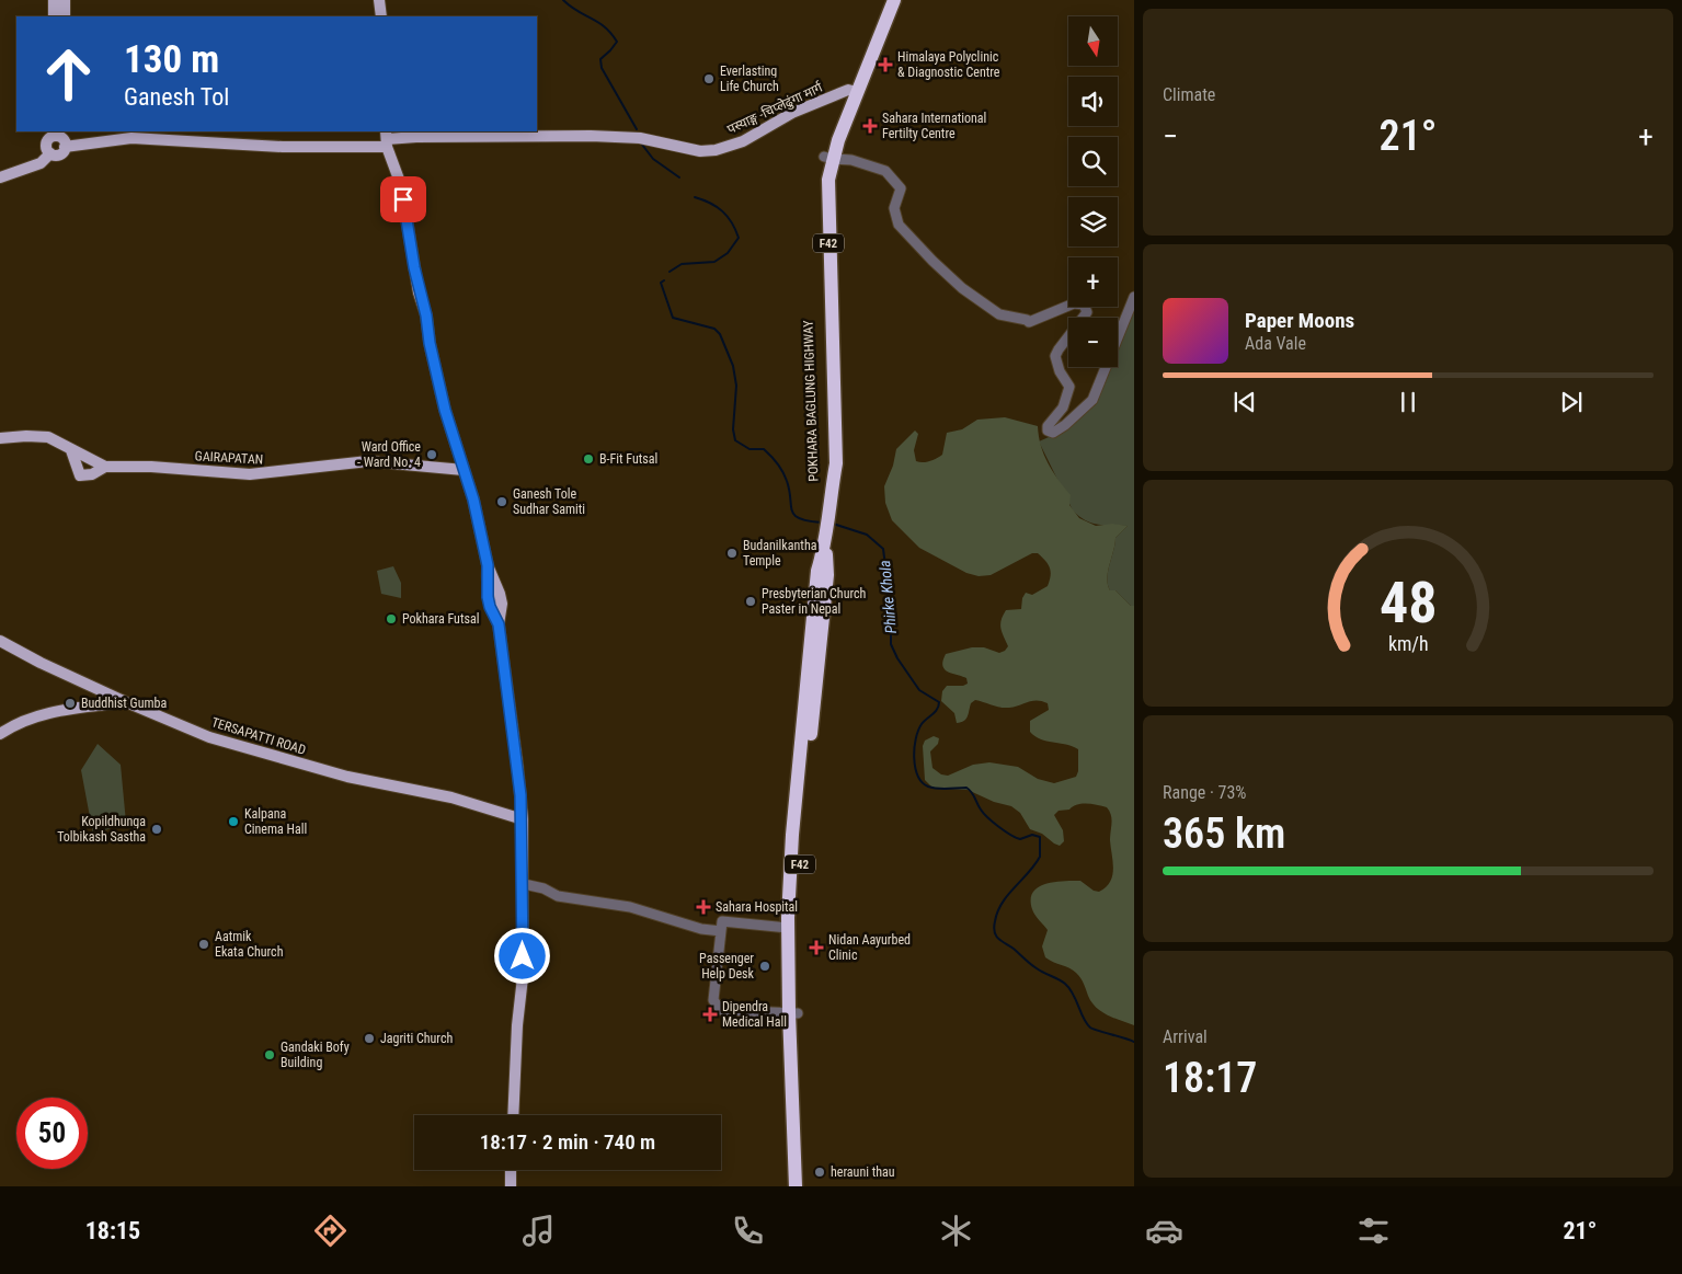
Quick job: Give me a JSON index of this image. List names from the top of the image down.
{
  "streets": {
    "highway": ["F42", "POKHARA BAGLUNG HIGHWAY"],
    "main road": ["पस्याङ्ग -चिप्लेढुंगा मार्ग", "GAIRAPATAN", "TERSAPATTI ROAD"]
  },
  "crossings": [
    ["पस्याङ्ग -चिप्लेढुंगा मार्ग", "POKHARA BAGLUNG HIGHWAY"],
    ["F42", "POKHARA BAGLUNG HIGHWAY"]
  ],
  "water": ["Phirke Khola"],
  "places": {
    "health": [
      "Himalaya Polyclinic & Diagnostic Centre",
      "Sahara International Fertilty Centre",
      "Sahara Hospital",
      "Nidan Aayurbed Clinic",
      "Dipendra Medical Hall"
    ],
    "other": [
      "Everlasting Life Church",
      "Ward Office - Ward No. 4",
      "B-Fit Futsal",
      "Ganesh Tole Sudhar Samiti",
      "Budanilkantha Temple",
      "Presbyterian Church Paster in Nepal",
      "Pokhara Futsal",
      "Buddhist Gumba",
      "Kalpana Cinema Hall",
      "Kopildhunga Tolbikash Sastha",
      "Aatmik Ekata Church",
      "Passenger Help Desk",
      "Jagriti Church",
      "Gandaki Bofy Building",
      "herauni thau"
    ]
  },
  "north": "bottom",
  "page": {
    "tile": [
      "Climate",
      ["Range · 73%", "365 km"],
      ["Arrival", "18:17"]
    ],
    "map_buttons": ["+", "−"],
    "turn": ["130 m", "Ganesh Tol"],
    "heat": ["−", "21°", "+"],
    "song": ["Paper Moons", "Ada Vale"],
    "limit": "50",
    "trip": "18:17 · 2 min · 740 m",
    "tabs": ["18:15", "21°"],
    "gauge": ["48", "km/h"]
  }
}
